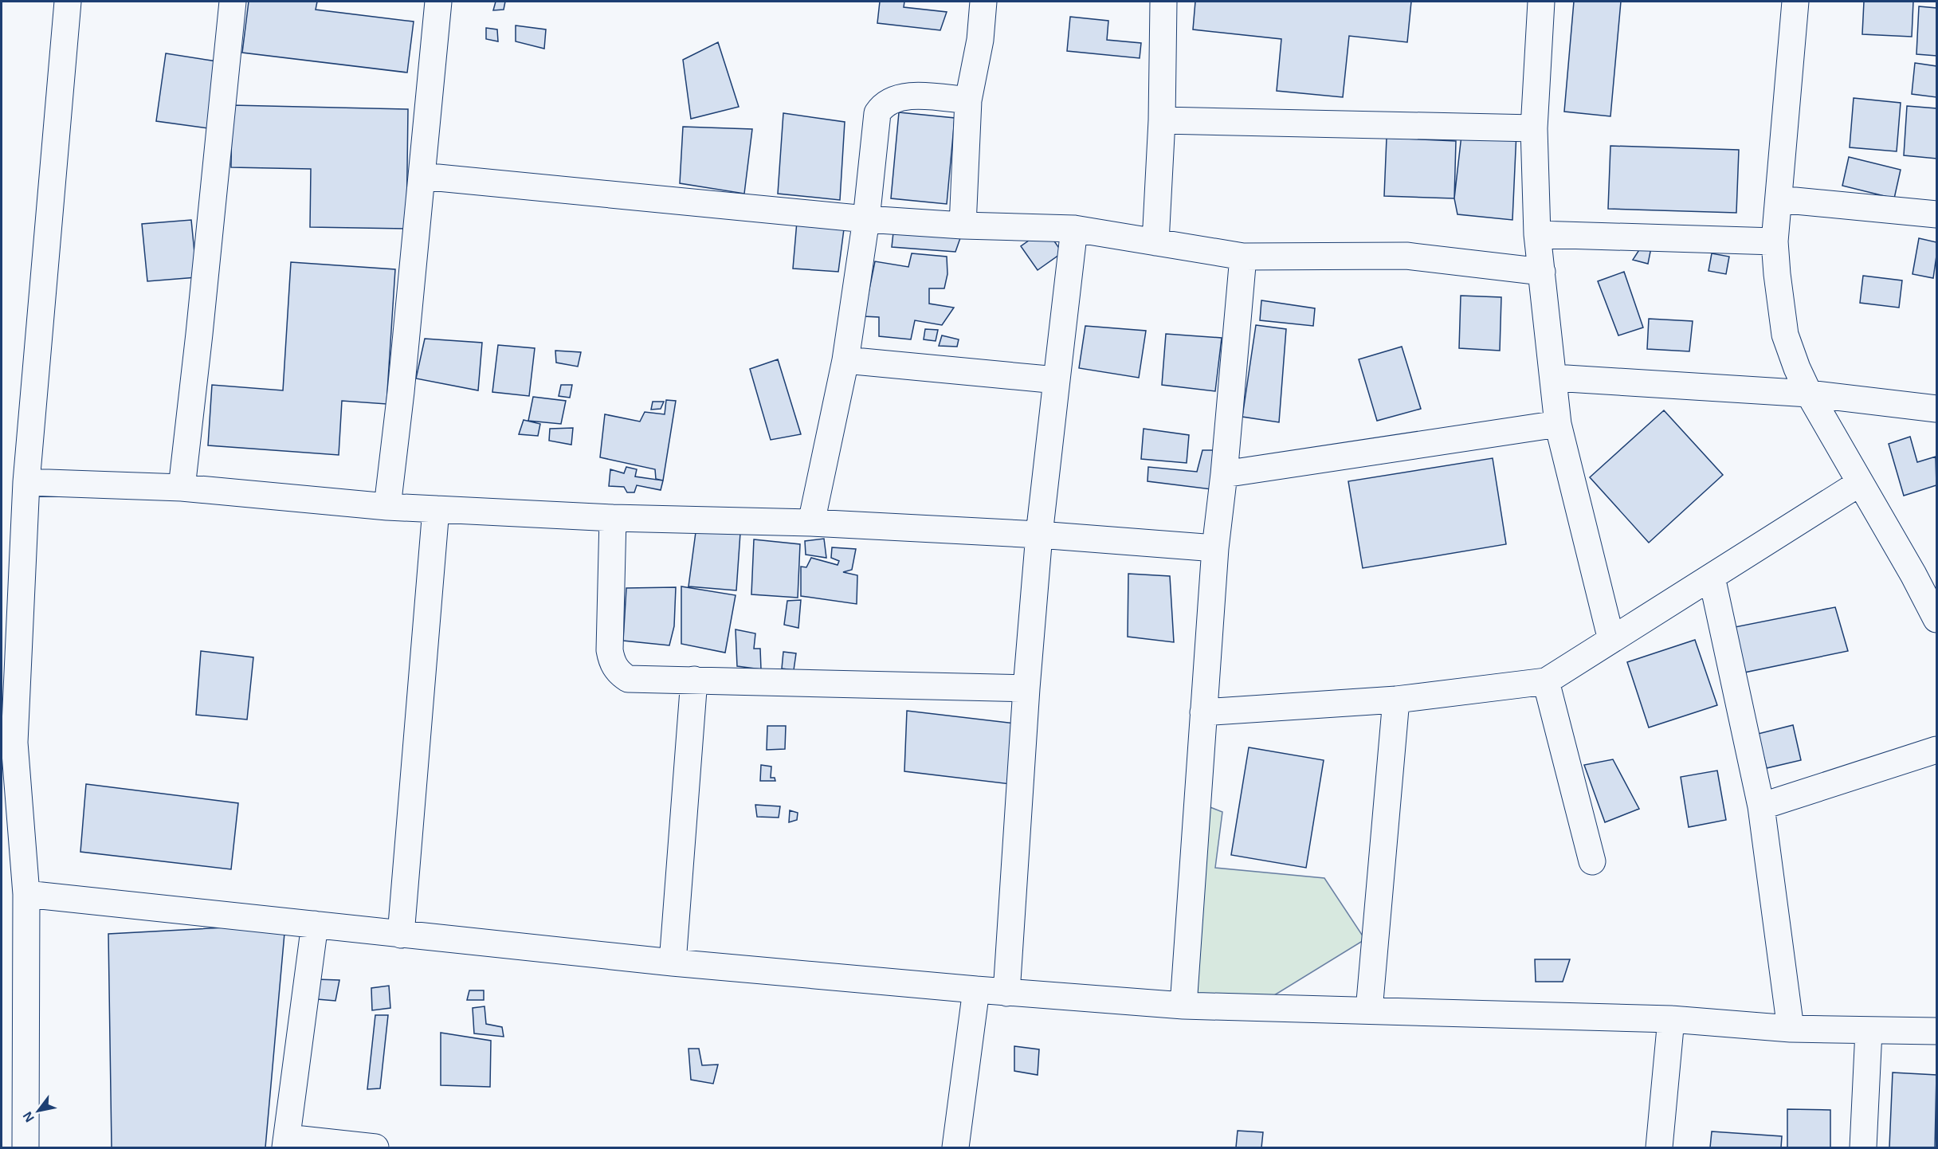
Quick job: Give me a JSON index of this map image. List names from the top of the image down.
{
  "north": "bottom left"
}
